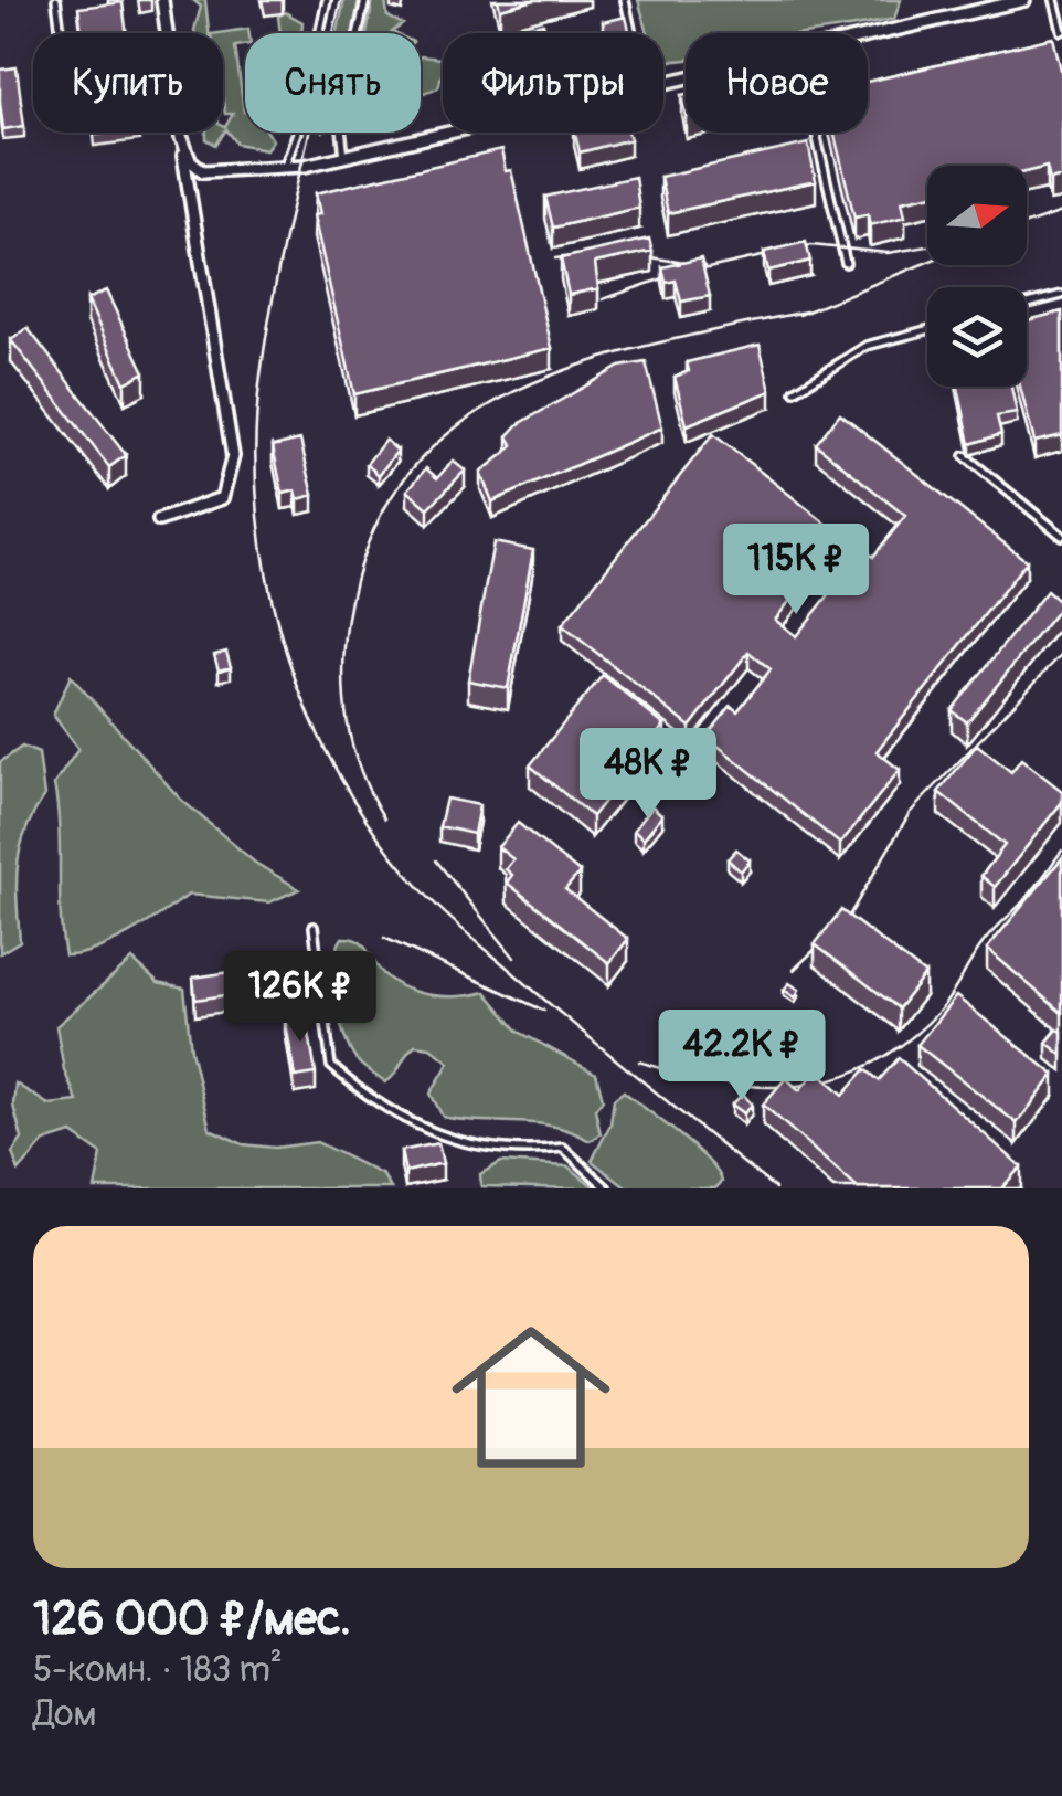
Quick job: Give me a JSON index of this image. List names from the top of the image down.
{
  "north": "right",
  "page": {
    "chip": [
      "Купить",
      "Снять",
      "Фильтры",
      "Новое"
    ],
    "price": [
      "115K ₽",
      "48K ₽",
      "126K ₽",
      "42.2K ₽"
    ],
    "list": [
      {
        "name": "126 000 ₽/мес.",
        "note": "5-комн. · 183 m² · Дом"
      }
    ]
  }
}
